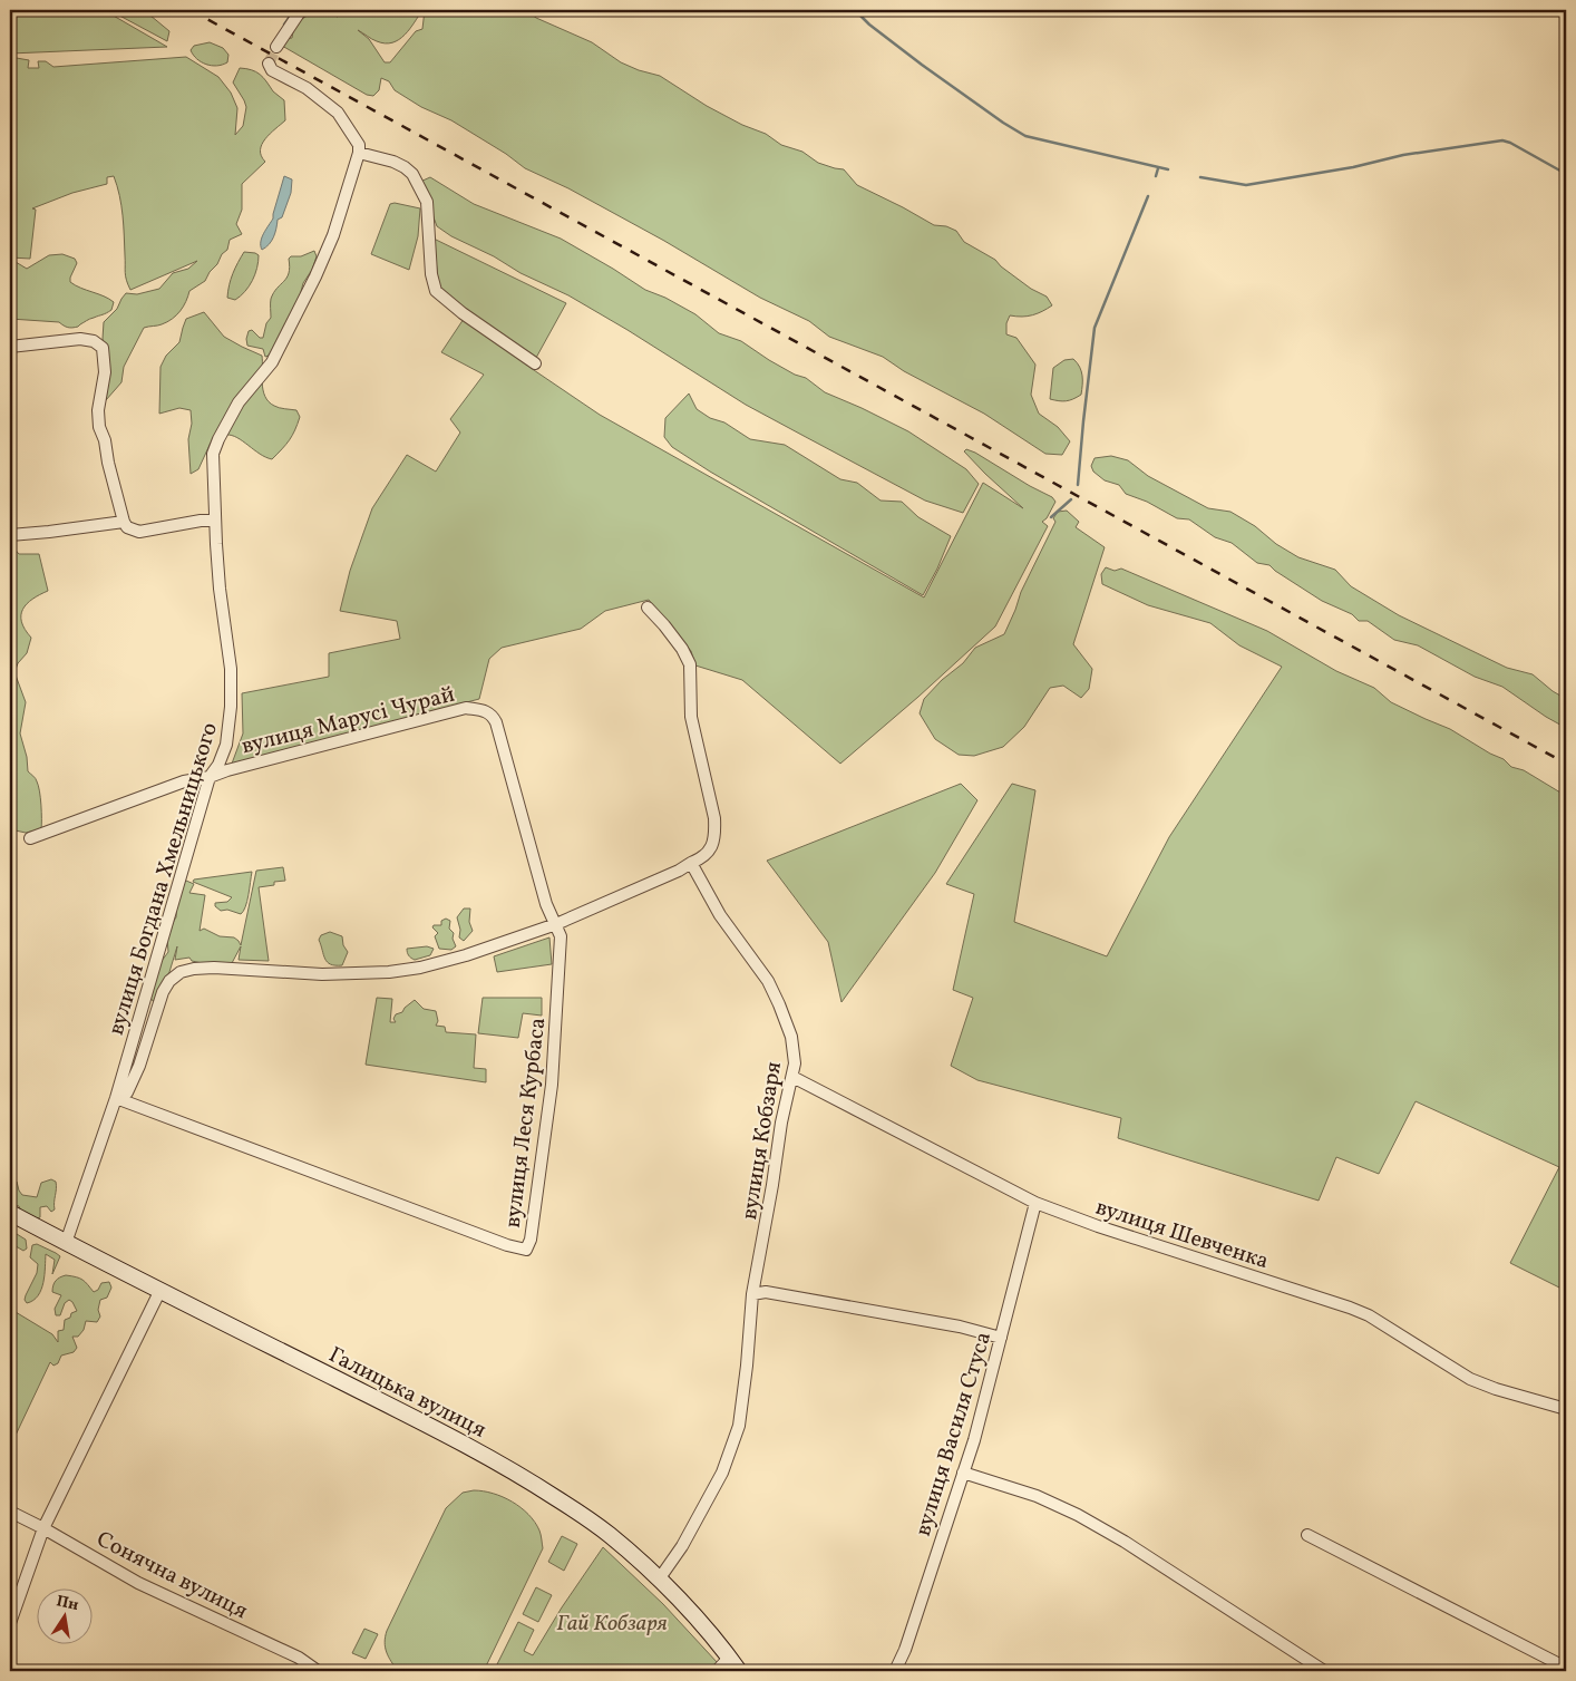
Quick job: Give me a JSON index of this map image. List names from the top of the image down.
{
  "streets": {
    "street": [
      "вулиця Марусі Чурай",
      "вулиця Богдана Хмельницького",
      "вулиця Леся Курбаса",
      "вулиця Кобзаря",
      "вулиця Шевченка",
      "Галицька вулиця",
      "вулиця Василя Стуса",
      "Сонячна вулиця"
    ]
  },
  "crossings": [
    ["вулиця Марусі Чурай", "вулиця Богдана Хмельницького"],
    ["вулиця Марусі Чурай", "вулиця Леся Курбаса"],
    ["вулиця Богдана Хмельницького", "вулиця Леся Курбаса"],
    ["вулиця Богдана Хмельницького", "Галицька вулиця"],
    ["вулиця Кобзаря", "вулиця Шевченка"],
    ["вулиця Кобзаря", "Галицька вулиця"],
    ["вулиця Шевченка", "вулиця Василя Стуса"]
  ],
  "parks": ["Гай Кобзаря"],
  "north": "top"
}
